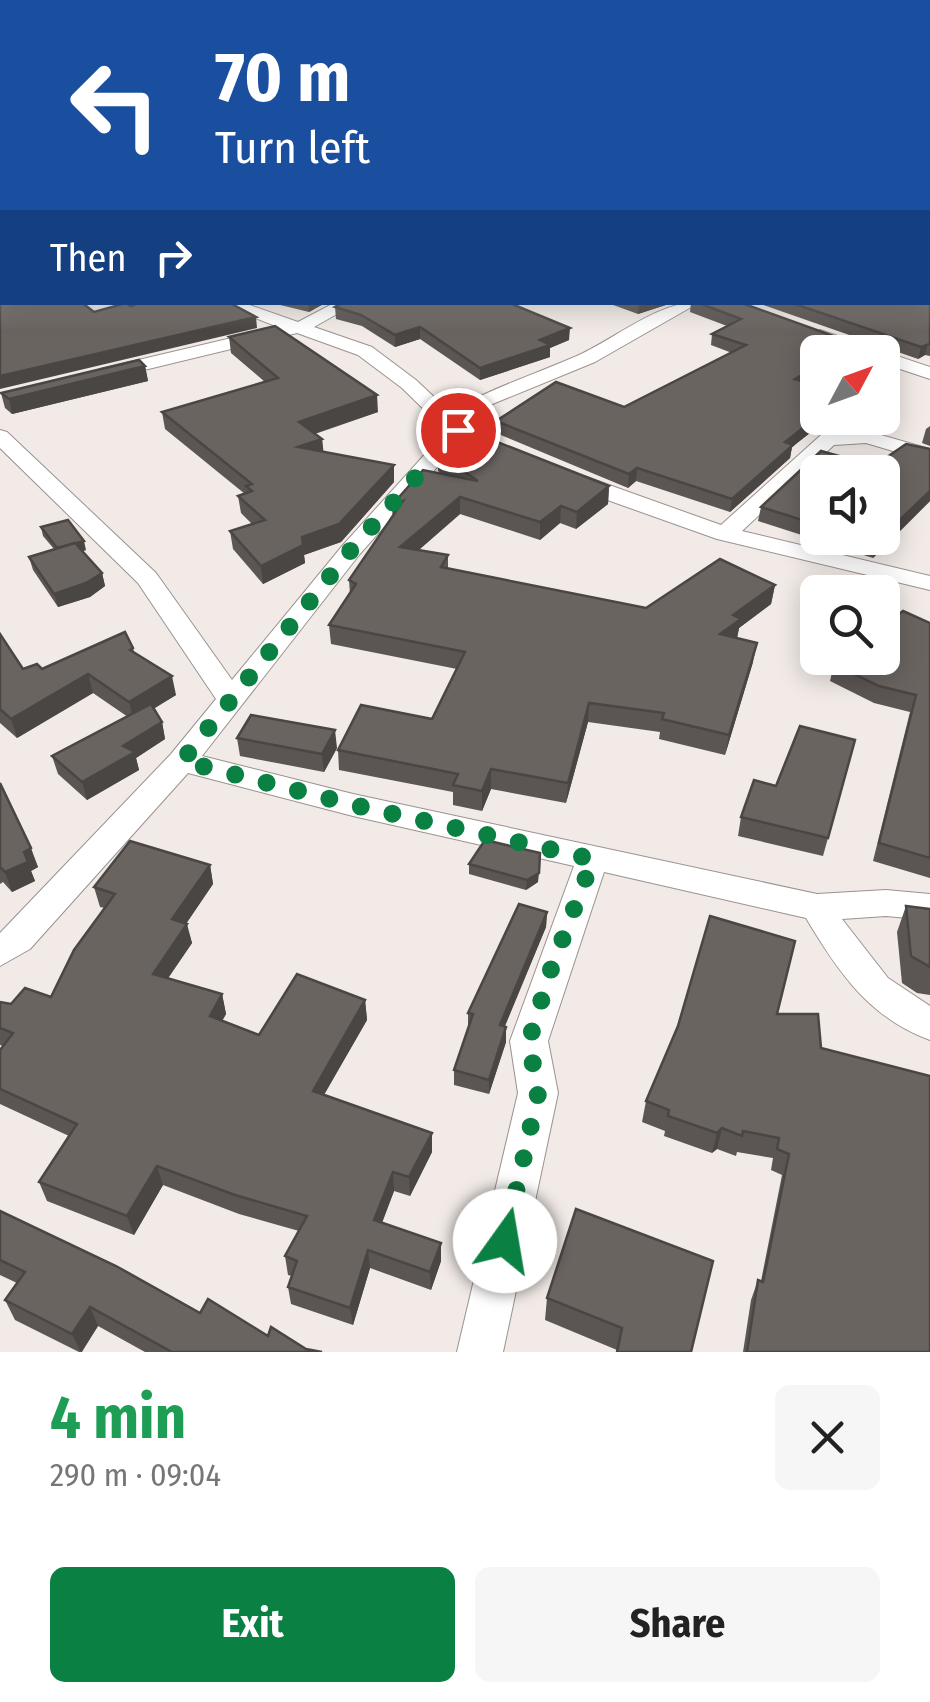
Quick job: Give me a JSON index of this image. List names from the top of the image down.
{
  "north": "top right",
  "page": {
    "turn": ["70 m", "Turn left"],
    "then": "Then",
    "heading": ["4 min", "290 m · 09:04"],
    "buttons": ["Exit", "Share"]
  }
}
